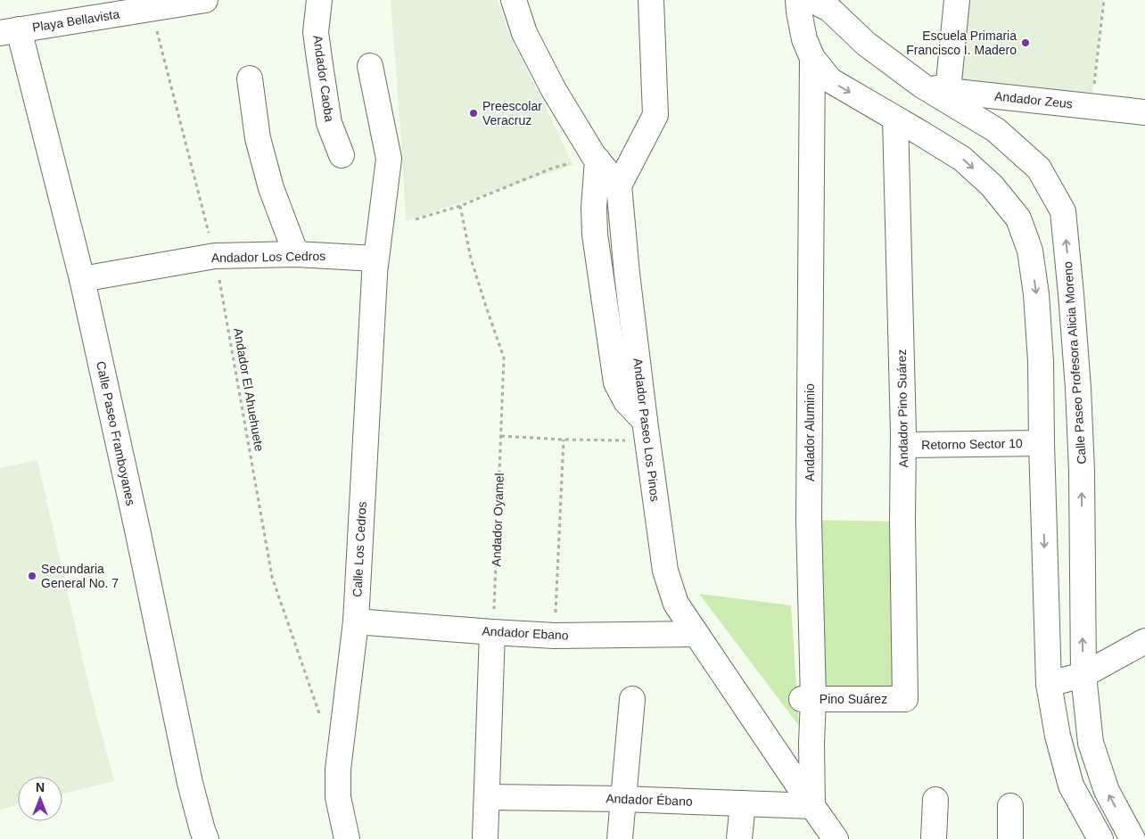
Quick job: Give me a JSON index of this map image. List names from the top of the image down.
{
  "streets": {
    "street": [
      "Playa Bellavista",
      "Andador Caoba",
      "Andador Zeus",
      "Andador Los Cedros",
      "Calle Paseo Profesora Alicia Moreno",
      "Andador Pino Suárez",
      "Andador Paseo Los Pinos",
      "Andador Aluminio",
      "Calle Paseo Framboyanes",
      "Retorno Sector 10",
      "Calle Los Cedros",
      "Andador Ebano",
      "Pino Suárez",
      "Andador Ébano"
    ],
    "path": ["Andador El Ahuehuete", "Andador Oyamel"]
  },
  "crossings": [
    ["Playa Bellavista", "Andador El Ahuehuete"],
    ["Playa Bellavista", "Calle Paseo Framboyanes"],
    ["Andador Zeus", "Calle Paseo Profesora Alicia Moreno"],
    ["Andador Los Cedros", "Andador El Ahuehuete"],
    ["Andador Los Cedros", "Calle Paseo Framboyanes"],
    ["Andador Los Cedros", "Calle Los Cedros"],
    ["Andador Pino Suárez", "Retorno Sector 10"],
    ["Andador Pino Suárez", "Pino Suárez"],
    ["Andador Paseo Los Pinos", "Andador Aluminio"],
    ["Andador Paseo Los Pinos", "Andador Ebano"],
    ["Andador Paseo Los Pinos", "Andador Ébano"],
    ["Andador Aluminio", "Pino Suárez"],
    ["Andador Aluminio", "Andador Ébano"],
    ["Andador Oyamel", "Andador Ebano"],
    ["Calle Los Cedros", "Andador Ebano"]
  ],
  "places": ["Escuela Primaria Francisco I. Madero", "Preescolar Veracruz", "Secundaria General No. 7"],
  "north": "top"
}
